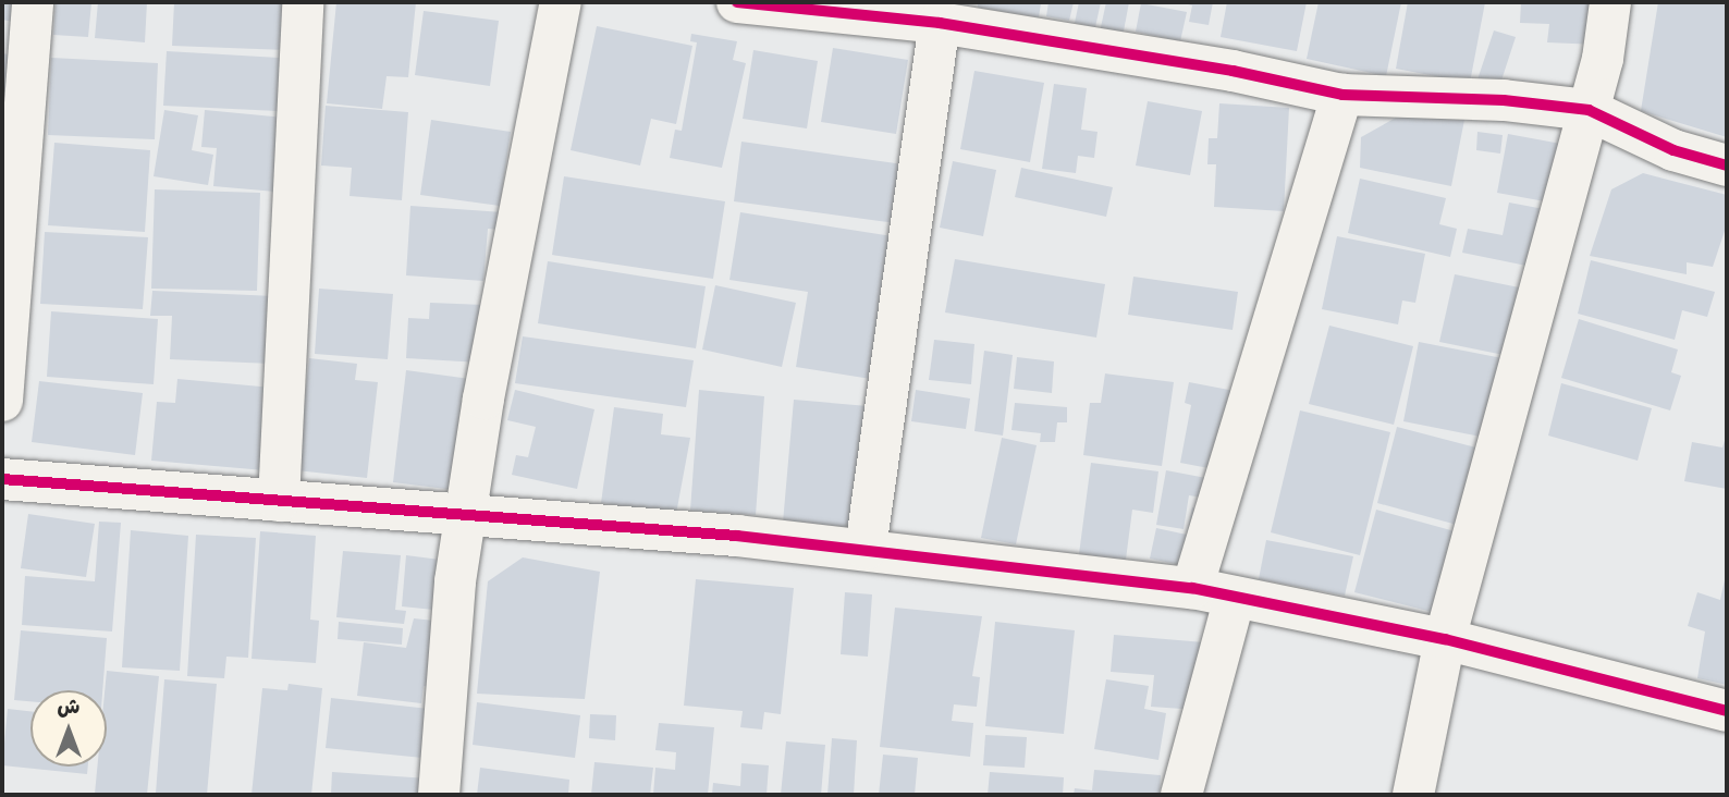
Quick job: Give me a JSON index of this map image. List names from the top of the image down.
{
  "north": "top"
}
